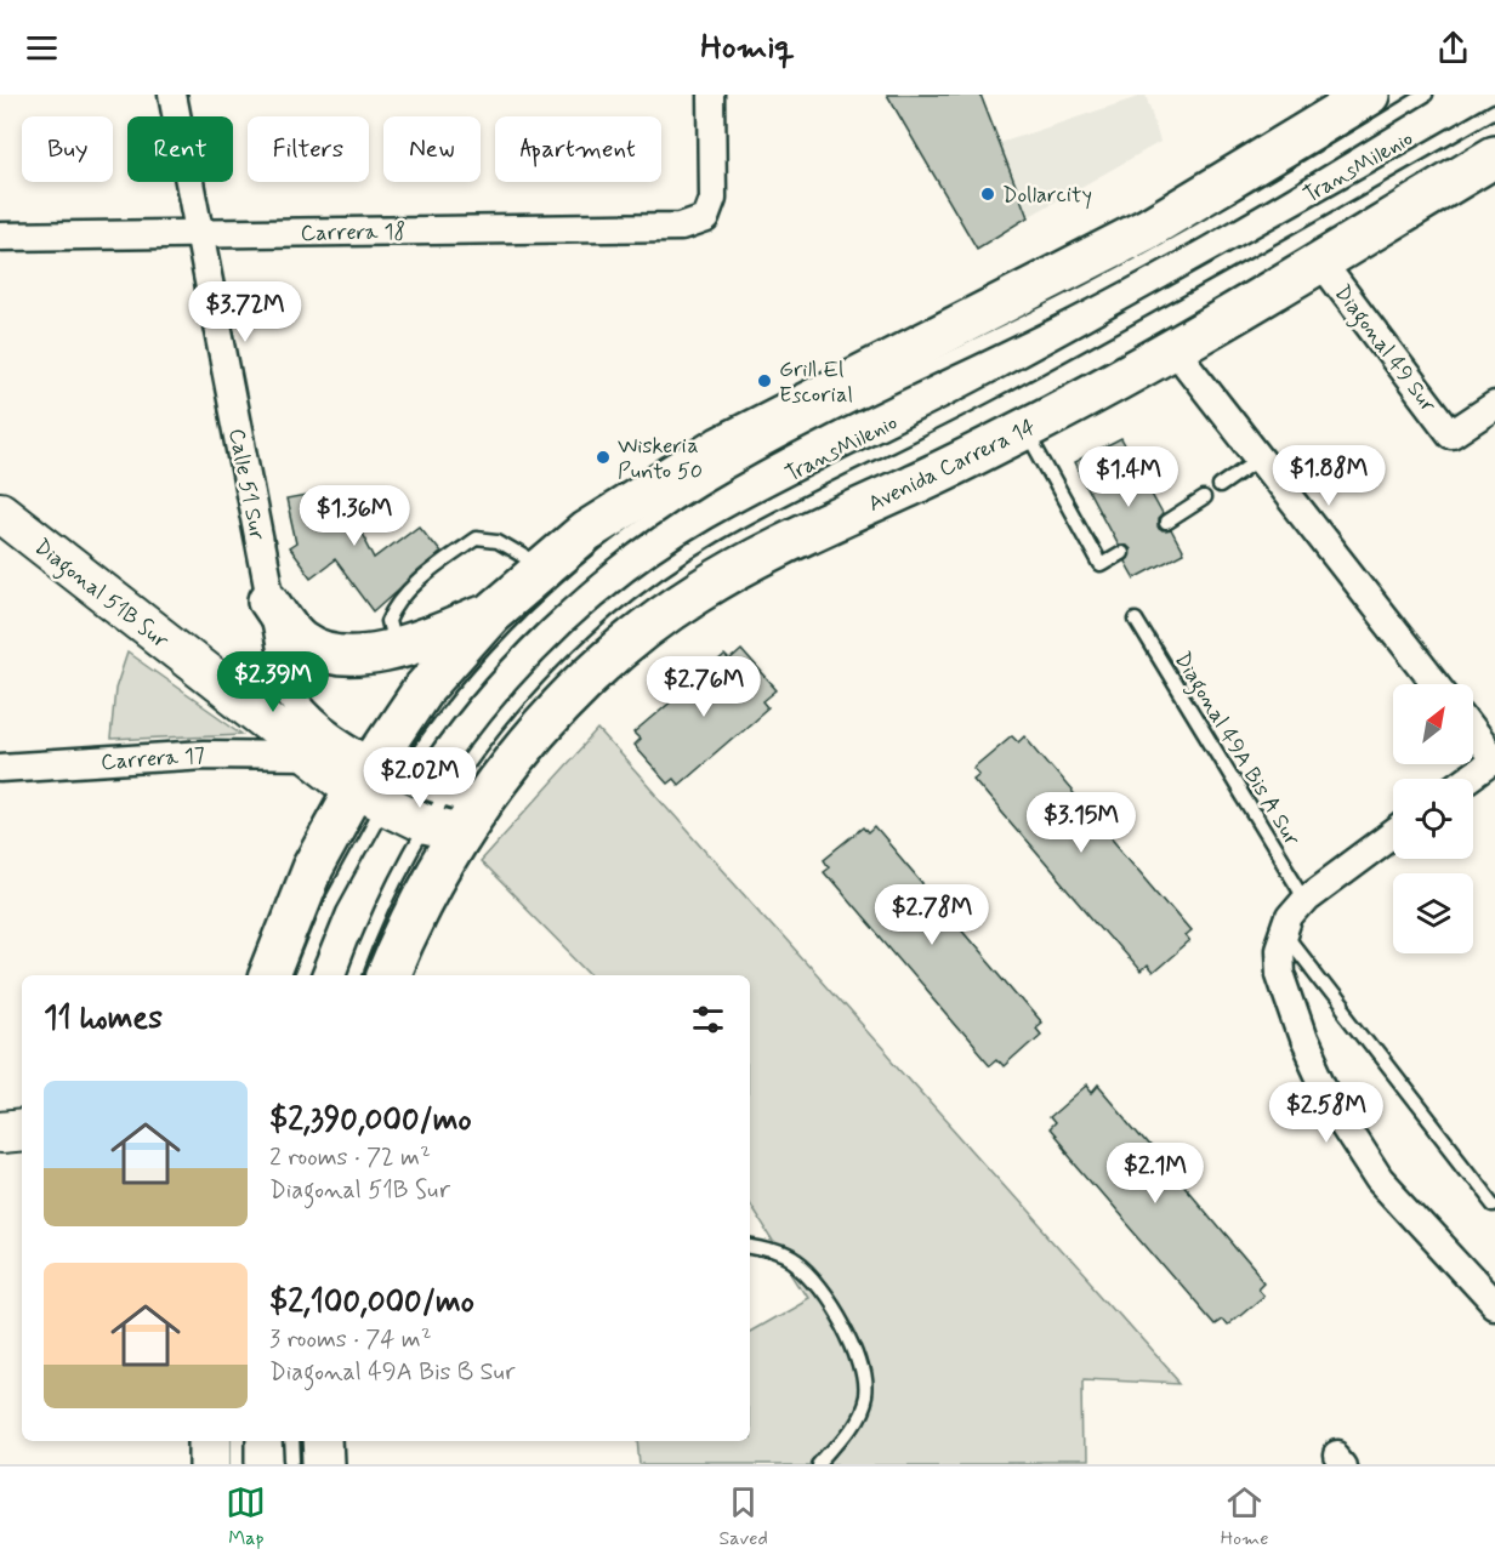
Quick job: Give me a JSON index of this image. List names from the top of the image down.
{
  "streets": {
    "main road": ["Avenida Carrera 14"],
    "street": [
      "Carrera 18",
      "Diagonal 49 Sur",
      "Calle 51 Sur",
      "Diagonal 51B Sur",
      "Carrera 17"
    ],
    "lane": ["TransMilenio", "Diagonal 49A Bis A Sur"]
  },
  "crossings": [
    ["TransMilenio", "Avenida Carrera 14"],
    ["TransMilenio", "Calle 51 Sur"],
    ["TransMilenio", "Diagonal 51B Sur"],
    ["Carrera 18", "Calle 51 Sur"],
    ["Diagonal 49 Sur", "Avenida Carrera 14"],
    ["Avenida Carrera 14", "Calle 51 Sur"],
    ["Avenida Carrera 14", "Diagonal 51B Sur"],
    ["Calle 51 Sur", "Diagonal 51B Sur"],
    ["Diagonal 51B Sur", "Carrera 17"]
  ],
  "places": ["Dollarcity", "Grill El Escorial", "Wiskeria Punto 50"],
  "north": "top right",
  "page": {
    "header": "Homiq",
    "chip": [
      "Buy",
      "Rent",
      "Filters",
      "New",
      "Apartment"
    ],
    "price": [
      "$3.72M",
      "$1.88M",
      "$1.4M",
      "$1.36M",
      "$2.39M",
      "$2.76M",
      "$2.02M",
      "$3.15M",
      "$2.78M",
      "$2.58M",
      "$2.1M"
    ],
    "heading": "11 homes",
    "list": [
      {
        "name": "$2,390,000/mo",
        "note": "2 rooms · 72 m² · Diagonal 51B Sur"
      },
      {
        "name": "$2,100,000/mo",
        "note": "3 rooms · 74 m² · Diagonal 49A Bis B Sur"
      }
    ],
    "tabs": ["Map", "Saved", "Home"]
  }
}
